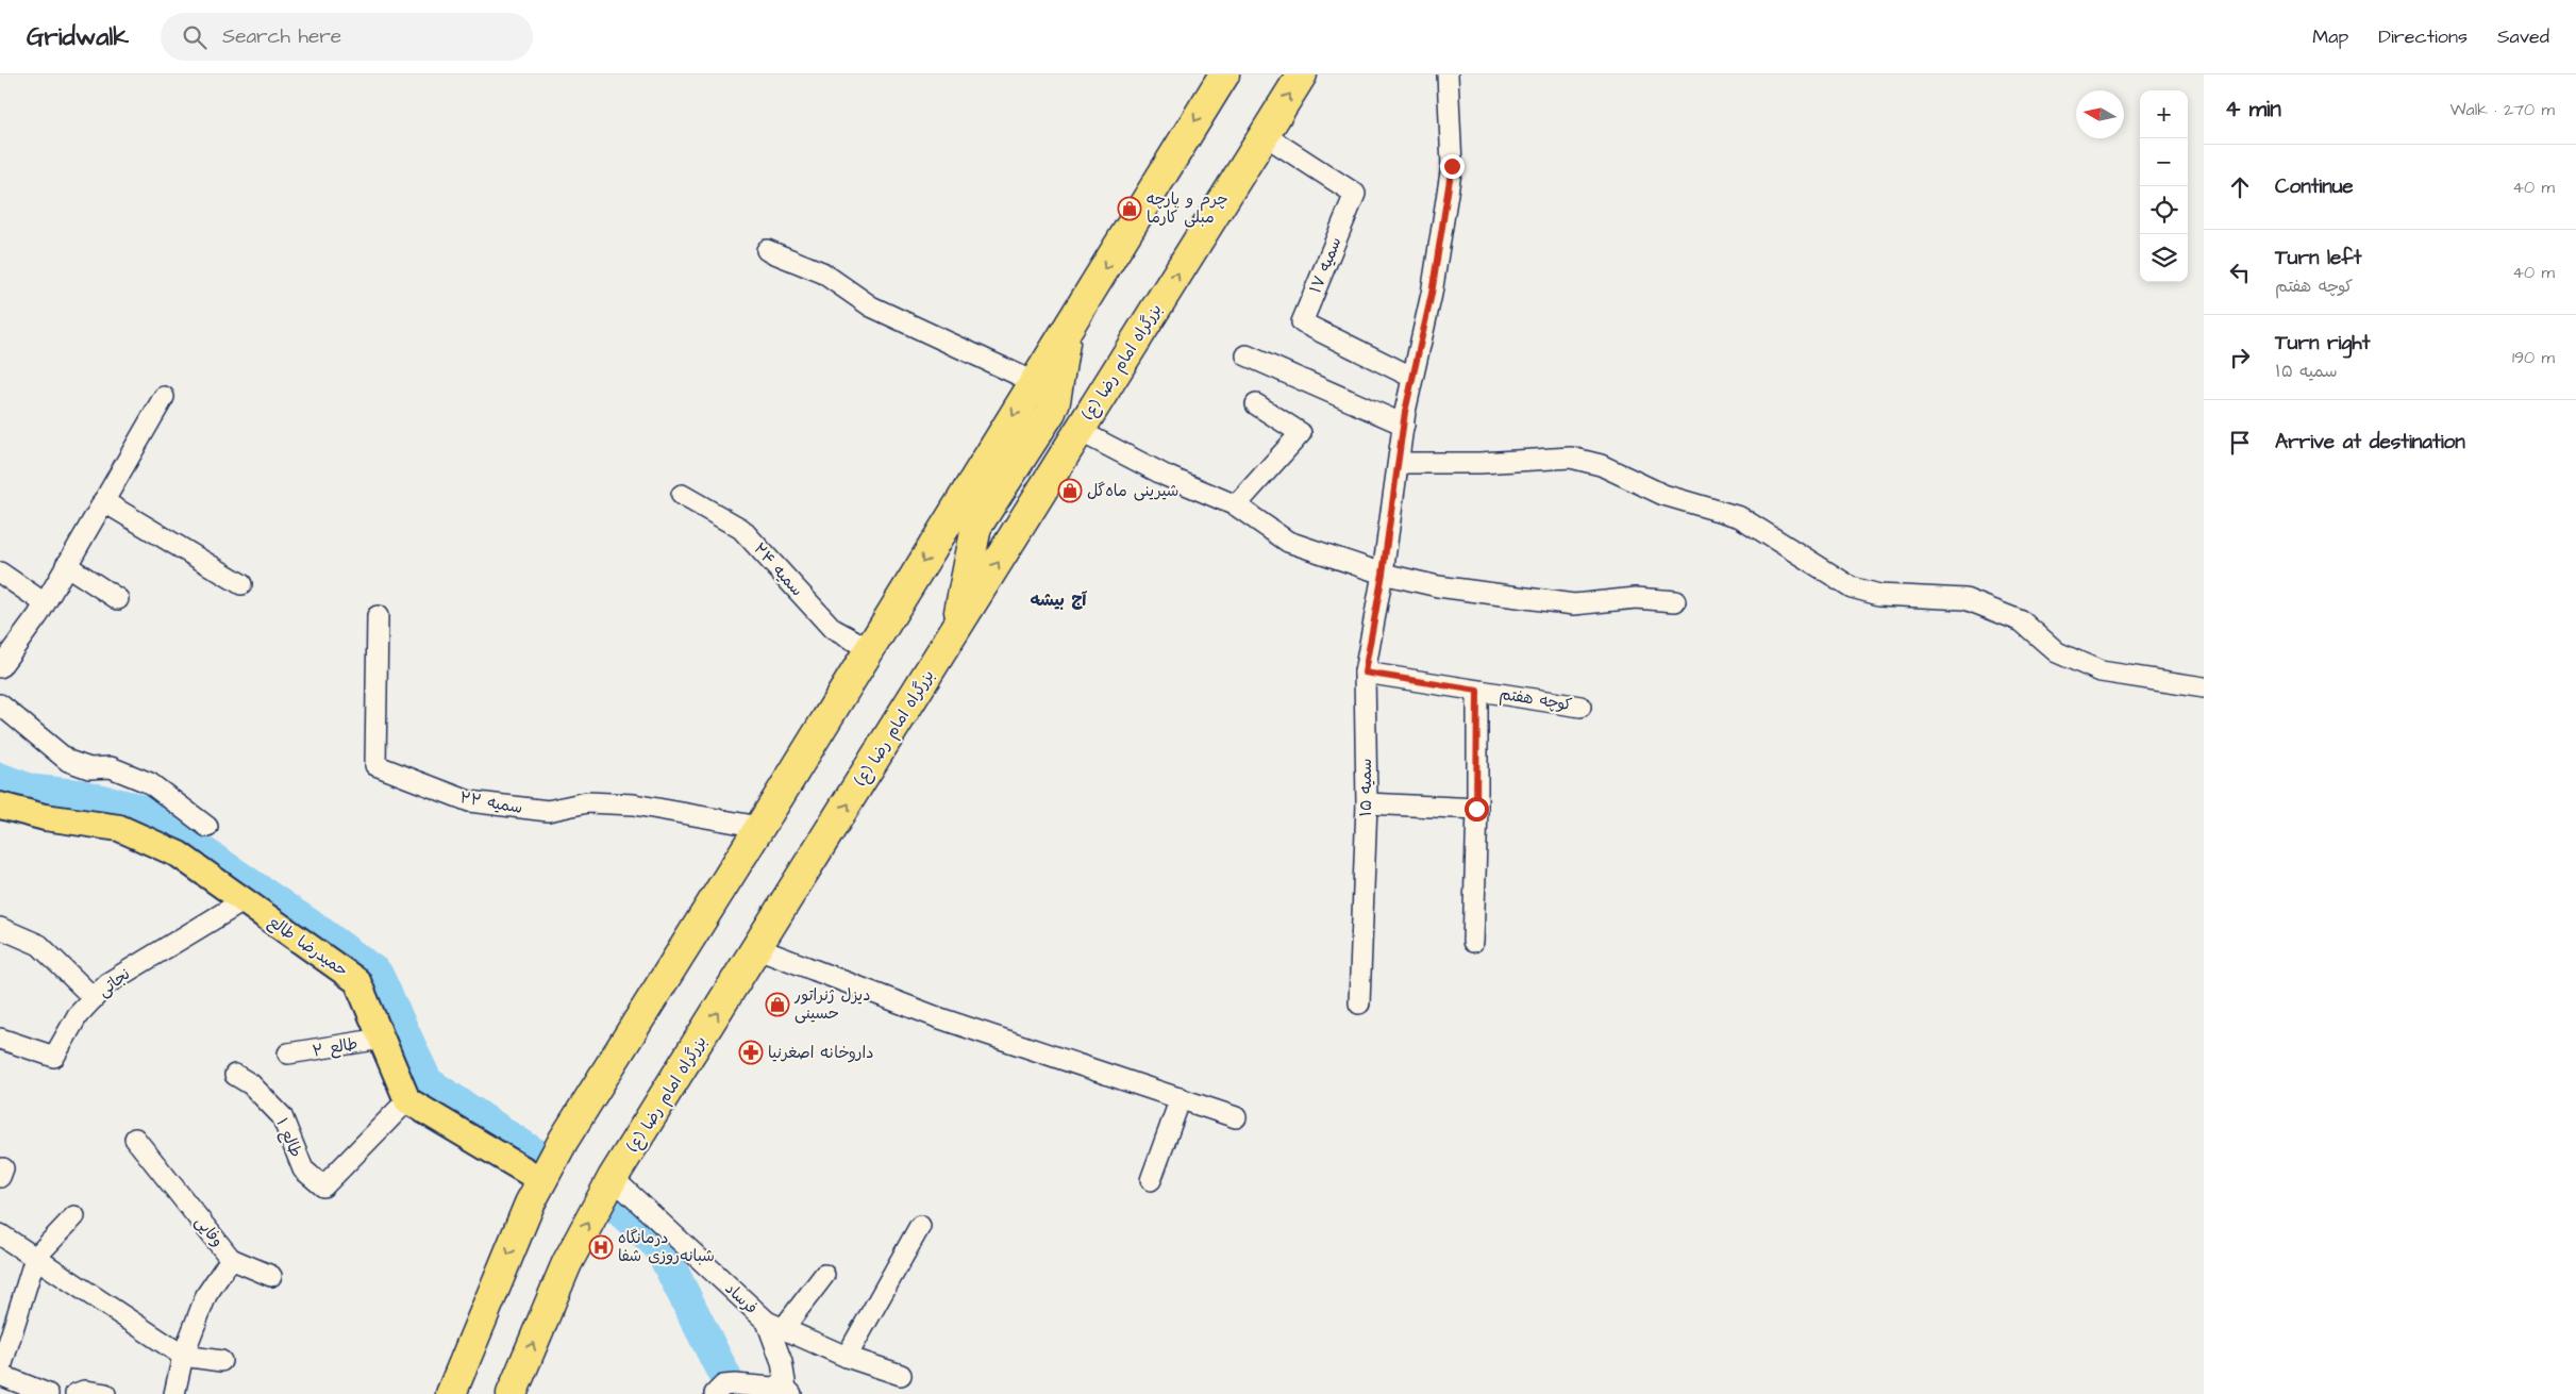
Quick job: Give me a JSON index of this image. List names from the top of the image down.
{
  "streets": {
    "highway": ["بزرگراه امام رضا (ع)"],
    "main road": ["حمیدرضا طالع"],
    "street": [
      "سمیه ۱۷",
      "سمیه ۲۴",
      "کوچه هفتم",
      "سمیه ۱۵",
      "سمیه ۲۲",
      "نجاتی",
      "طالع ۲",
      "طالع ۱",
      "وفایی",
      "فرساد"
    ]
  },
  "crossings": [
    ["سمیه ۱۷", "بزرگراه امام رضا (ع)"],
    ["سمیه ۱۷", "سمیه ۱۵"],
    ["بزرگراه امام رضا (ع)", "فرساد"],
    ["کوچه هفتم", "سمیه ۱۵"],
    ["حمیدرضا طالع", "نجاتی"],
    ["حمیدرضا طالع", "طالع ۲"],
    ["حمیدرضا طالع", "طالع ۱"]
  ],
  "districts": ["آج بیشه"],
  "places": {
    "shop": ["چرم و پارچه مبلی کارما", "شیرینی ماه‌گل", "دیزل ژنراتور حسینی"],
    "pharmacy": ["داروخانه اصغرنیا"],
    "hospital": ["درمانگاه شبانه‌روزی شفا"]
  },
  "north": "left",
  "page": {
    "header": "Gridwalk",
    "search": "Search here",
    "nav": ["Map", "Directions", "Saved"],
    "heading": ["4 min", "Walk · 270 m"],
    "map_buttons": ["+", "−"],
    "list": [
      ["Continue", "40 m"],
      ["Turn left", "کوچه هفتم", "40 m"],
      ["Turn right", "سمیه ۱۵", "190 m"],
      "Arrive at destination"
    ]
  }
}
